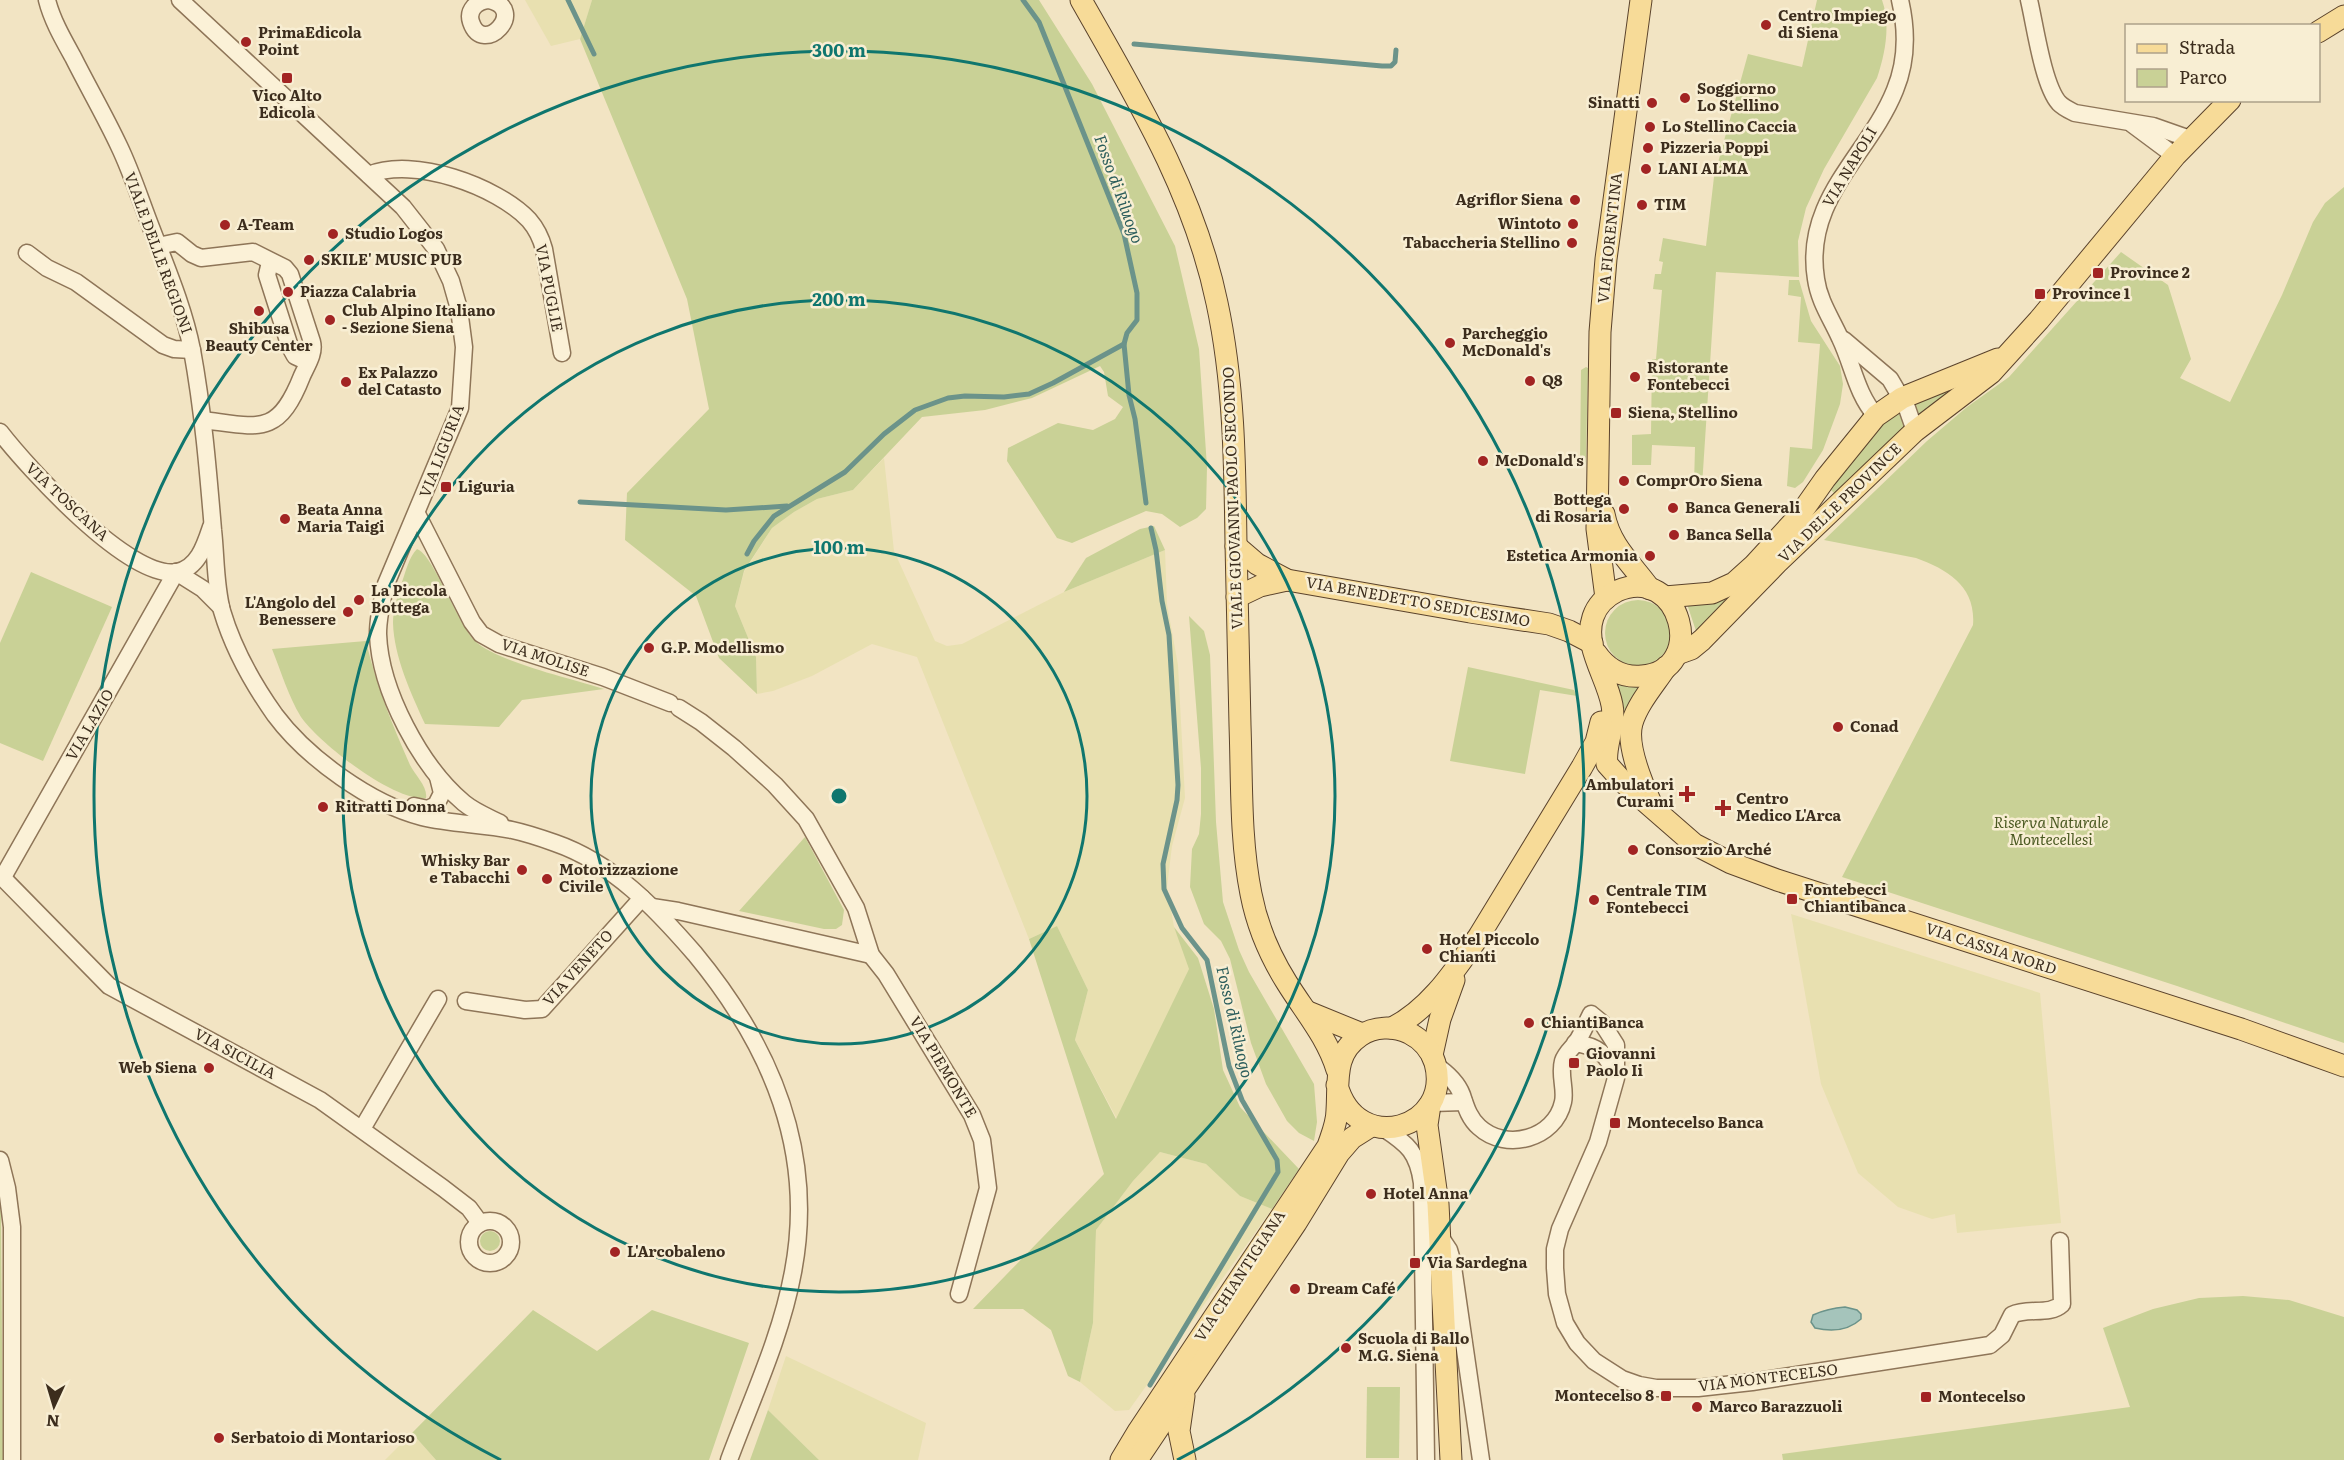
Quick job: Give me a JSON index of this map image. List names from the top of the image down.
{
  "streets": {
    "main road": [
      "VIA FIORENTINA",
      "VIALE GIOVANNI PAOLO SECONDO",
      "VIA DELLE PROVINCE",
      "VIA BENEDETTO SEDICESIMO",
      "VIA CASSIA NORD",
      "VIA CHIANTIGIANA"
    ],
    "street": [
      "VIA NAPOLI",
      "VIALE DELLE REGIONI",
      "VIA PUGLIE",
      "VIA LIGURIA",
      "VIA TOSCANA",
      "VIA MOLISE",
      "VIA LAZIO",
      "VIA VENETO",
      "VIA SICILIA",
      "VIA PIEMONTE",
      "VIA MONTECELSO"
    ]
  },
  "crossings": [
    ["VIA NAPOLI", "VIA DELLE PROVINCE"],
    ["VIA FIORENTINA", "VIA DELLE PROVINCE"],
    ["VIA FIORENTINA", "VIA BENEDETTO SEDICESIMO"],
    ["VIA FIORENTINA", "VIA CASSIA NORD"],
    ["VIALE DELLE REGIONI", "VIA LIGURIA"],
    ["VIALE DELLE REGIONI", "VIA TOSCANA"],
    ["VIALE DELLE REGIONI", "VIA LAZIO"],
    ["VIALE DELLE REGIONI", "VIA VENETO"],
    ["VIA PUGLIE", "VIA LIGURIA"],
    ["VIA LIGURIA", "VIA MOLISE"],
    ["VIALE GIOVANNI PAOLO SECONDO", "VIA BENEDETTO SEDICESIMO"],
    ["VIALE GIOVANNI PAOLO SECONDO", "VIA CHIANTIGIANA"],
    ["VIA TOSCANA", "VIA LAZIO"],
    ["VIA DELLE PROVINCE", "VIA BENEDETTO SEDICESIMO"],
    ["VIA MOLISE", "VIA PIEMONTE"],
    ["VIA LAZIO", "VIA SICILIA"]
  ],
  "water": ["Fosso di Riluogo"],
  "parks": ["Riserva Naturale Montecellesi"],
  "places": {
    "other": [
      "Centro Impiego di Siena",
      "PrimaEdicola Point",
      "Soggiorno Lo Stellino",
      "Sinatti",
      "Lo Stellino Caccia",
      "Pizzeria Poppi",
      "LANI ALMA",
      "Agriflor Siena",
      "TIM",
      "Wintoto",
      "A-Team",
      "Studio Logos",
      "Tabaccheria Stellino",
      "SKILE' MUSIC PUB",
      "Piazza Calabria",
      "Shibusa Beauty Center",
      "Club Alpino Italiano - Sezione Siena",
      "Parcheggio McDonald's",
      "Ristorante Fontebecci",
      "Q8",
      "Ex Palazzo del Catasto",
      "McDonald's",
      "ComprOro Siena",
      "Banca Generali",
      "Bottega di Rosaria",
      "Beata Anna Maria Taigi",
      "Banca Sella",
      "Estetica Armonia",
      "La Piccola Bottega",
      "L'Angolo del Benessere",
      "G.P. Modellismo",
      "Conad",
      "Ritratti Donna",
      "Consorzio Arché",
      "Whisky Bar e Tabacchi",
      "Motorizzazione Civile",
      "Centrale TIM Fontebecci",
      "Hotel Piccolo Chianti",
      "ChiantiBanca",
      "Web Siena",
      "Hotel Anna",
      "L'Arcobaleno",
      "Dream Café",
      "Scuola di Ballo M.G. Siena",
      "Marco Barazzuoli",
      "Serbatoio di Montarioso"
    ],
    "transit": [
      "Vico Alto Edicola",
      "Province 2",
      "Province 1",
      "Siena, Stellino",
      "Liguria",
      "Fontebecci Chiantibanca",
      "Giovanni Paolo Ii",
      "Montecelso Banca",
      "Via Sardegna",
      "Montecelso 8",
      "Montecelso"
    ],
    "health": ["Ambulatori Curami", "Centro Medico L'Arca"]
  },
  "legend": ["Strada", "Parco"],
  "north": "bottom",
  "rings": ["300 m", "200 m", "100 m"]
}
